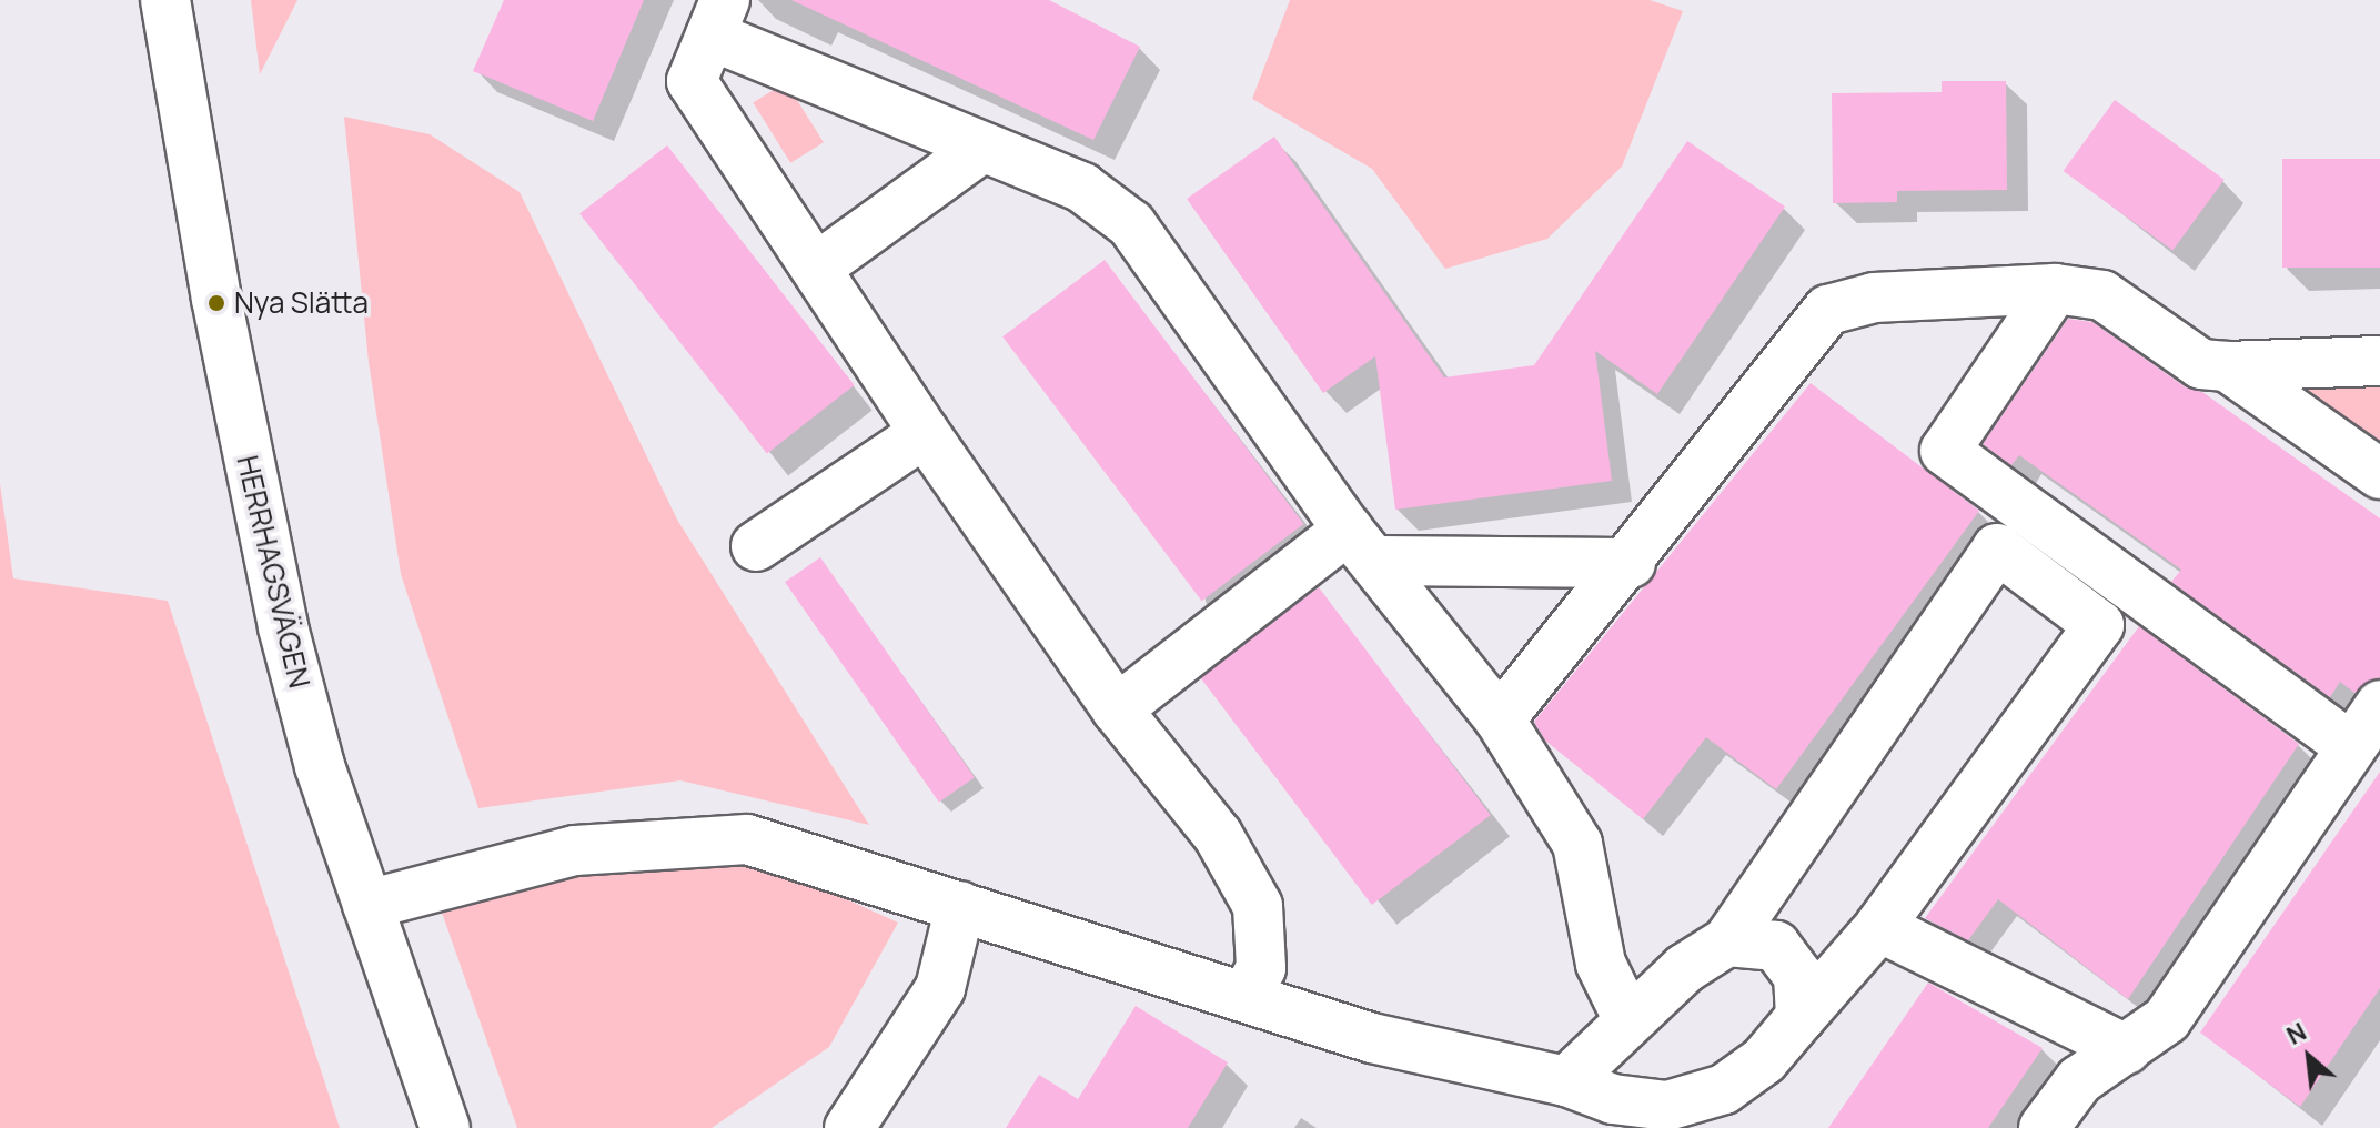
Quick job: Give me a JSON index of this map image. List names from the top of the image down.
{
  "streets": {
    "street": ["HERRHAGSVÄGEN"]
  },
  "places": ["Nya Slätta"],
  "north": "top left"
}
